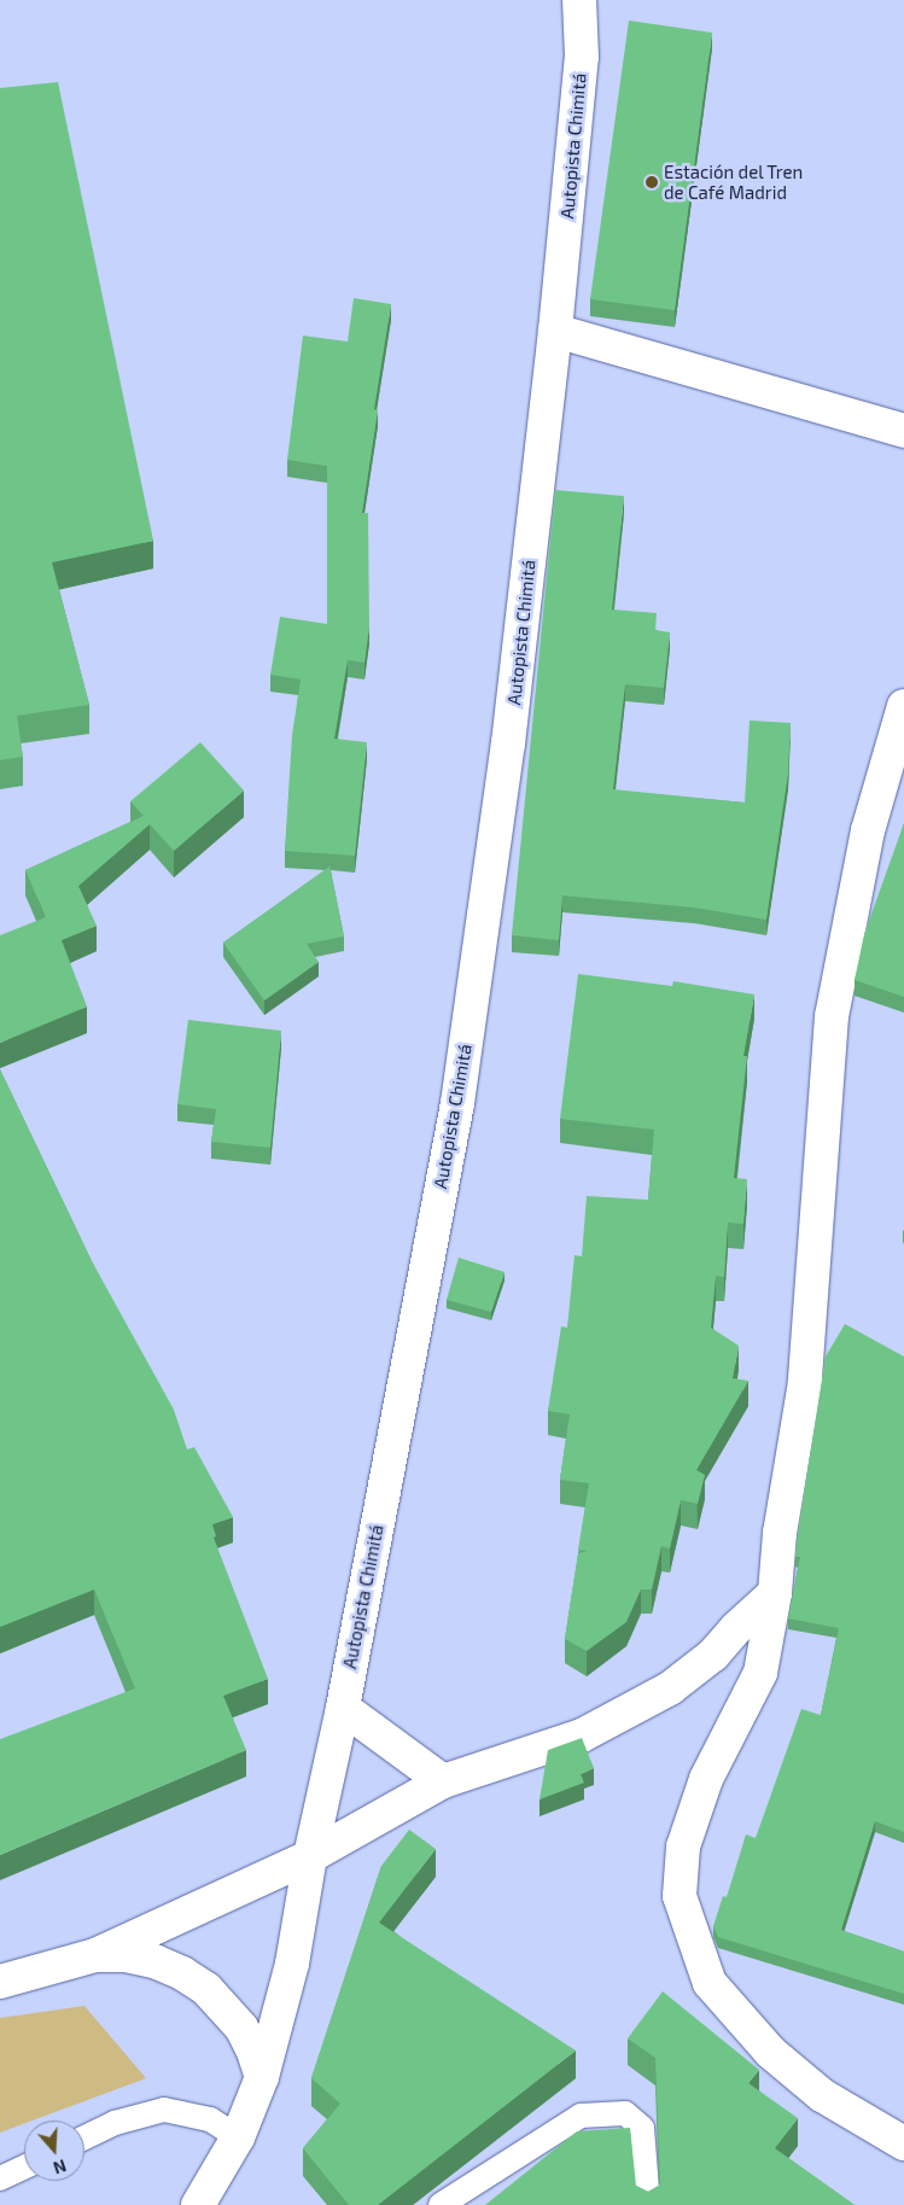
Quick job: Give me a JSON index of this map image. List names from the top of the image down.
{
  "streets": {
    "main road": ["Autopista Chimitá"]
  },
  "places": ["Estación del Tren de Café Madrid"],
  "north": "bottom"
}
